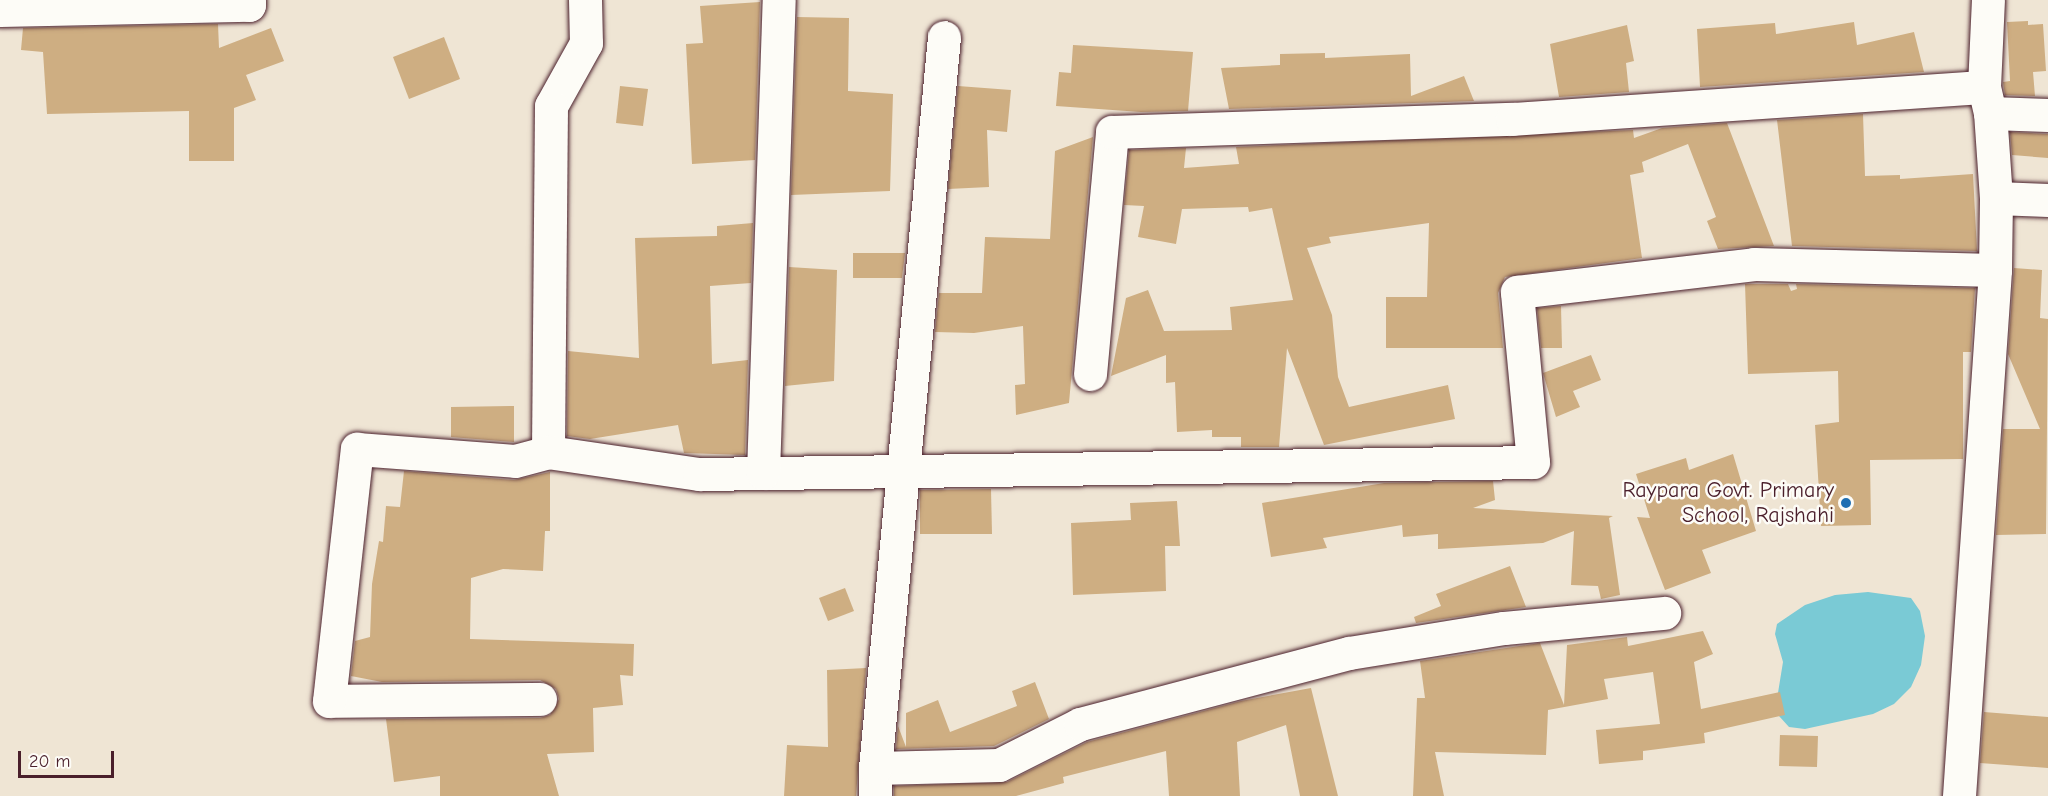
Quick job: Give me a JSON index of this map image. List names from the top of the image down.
{
  "places": ["Raypara Govt. Primary School, Rajshahi"],
  "scale_bar": "20 m"
}
